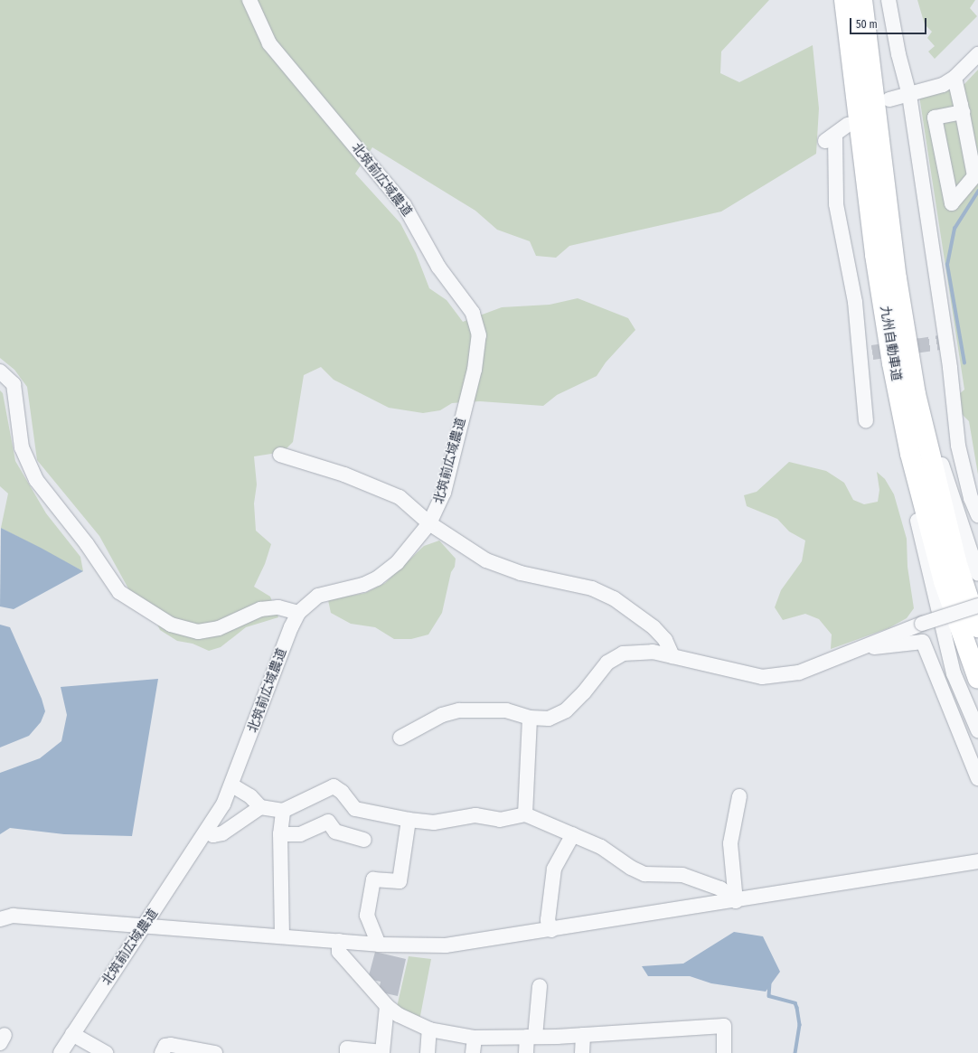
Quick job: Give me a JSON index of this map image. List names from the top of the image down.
{
  "streets": {
    "highway": ["九州自動車道"],
    "street": ["北筑前広域農道"]
  },
  "scale_bar": "50 m"
}
